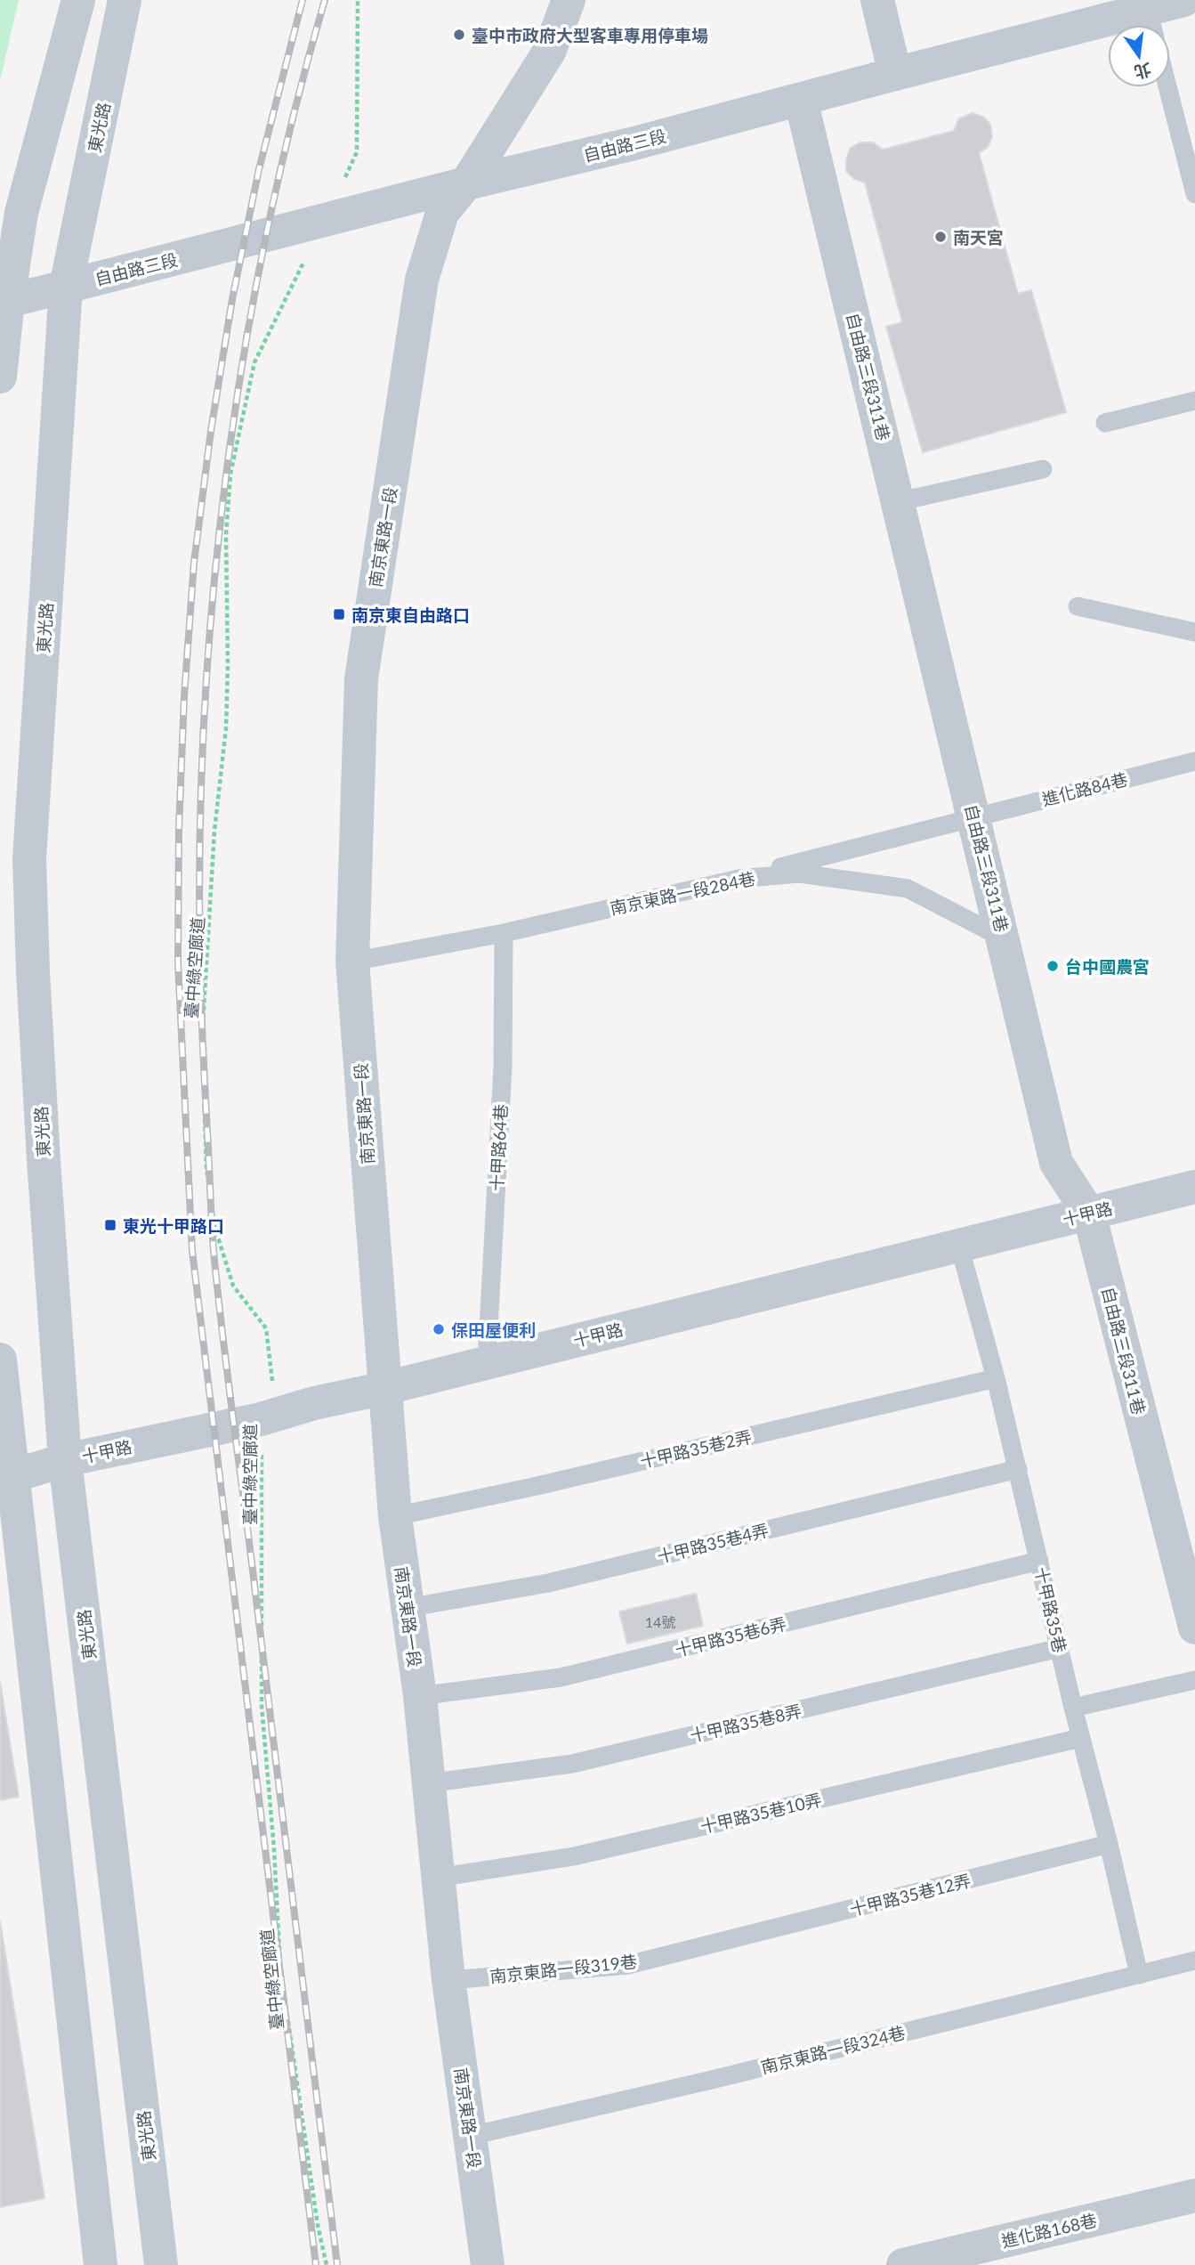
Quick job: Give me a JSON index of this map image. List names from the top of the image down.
{
  "streets": {
    "street": [
      "東光路",
      "自由路三段",
      "自由路三段311巷",
      "南京東路一段",
      "十甲路",
      "進化路168巷"
    ],
    "lane": [
      "進化路84巷",
      "南京東路一段284巷",
      "十甲路64巷",
      "十甲路35巷2弄",
      "十甲路35巷4弄",
      "十甲路35巷",
      "十甲路35巷6弄",
      "十甲路35巷8弄",
      "十甲路35巷10弄",
      "十甲路35巷12弄",
      "南京東路一段319巷",
      "南京東路一段324巷"
    ],
    "path": ["臺中綠空廊道"]
  },
  "crossings": [
    ["東光路", "自由路三段"],
    ["東光路", "十甲路"],
    ["自由路三段", "自由路三段311巷"],
    ["自由路三段", "南京東路一段"],
    ["自由路三段311巷", "進化路84巷"],
    ["自由路三段311巷", "南京東路一段284巷"],
    ["自由路三段311巷", "十甲路"],
    ["南京東路一段", "南京東路一段284巷"],
    ["南京東路一段", "十甲路"],
    ["南京東路一段", "十甲路35巷2弄"],
    ["南京東路一段", "十甲路35巷4弄"],
    ["南京東路一段", "十甲路35巷6弄"],
    ["南京東路一段", "十甲路35巷8弄"],
    ["南京東路一段", "十甲路35巷10弄"],
    ["南京東路一段", "南京東路一段319巷"],
    ["南京東路一段", "南京東路一段324巷"],
    ["進化路84巷", "南京東路一段284巷"],
    ["南京東路一段284巷", "十甲路64巷"],
    ["臺中綠空廊道", "十甲路"],
    ["十甲路64巷", "十甲路"],
    ["十甲路", "十甲路35巷"],
    ["十甲路35巷2弄", "十甲路35巷"],
    ["十甲路35巷4弄", "十甲路35巷"],
    ["十甲路35巷", "十甲路35巷6弄"],
    ["十甲路35巷", "十甲路35巷8弄"],
    ["十甲路35巷", "十甲路35巷10弄"],
    ["十甲路35巷", "十甲路35巷12弄"],
    ["十甲路35巷", "南京東路一段324巷"],
    ["十甲路35巷12弄", "南京東路一段319巷"]
  ],
  "places": {
    "other": [
      "臺中市政府大型客車專用停車場",
      "南天宮",
      "台中國農宮",
      "保田屋便利"
    ],
    "transit": ["南京東自由路口", "東光十甲路口"]
  },
  "house_numbers": ["14號"],
  "north": "bottom"
}
